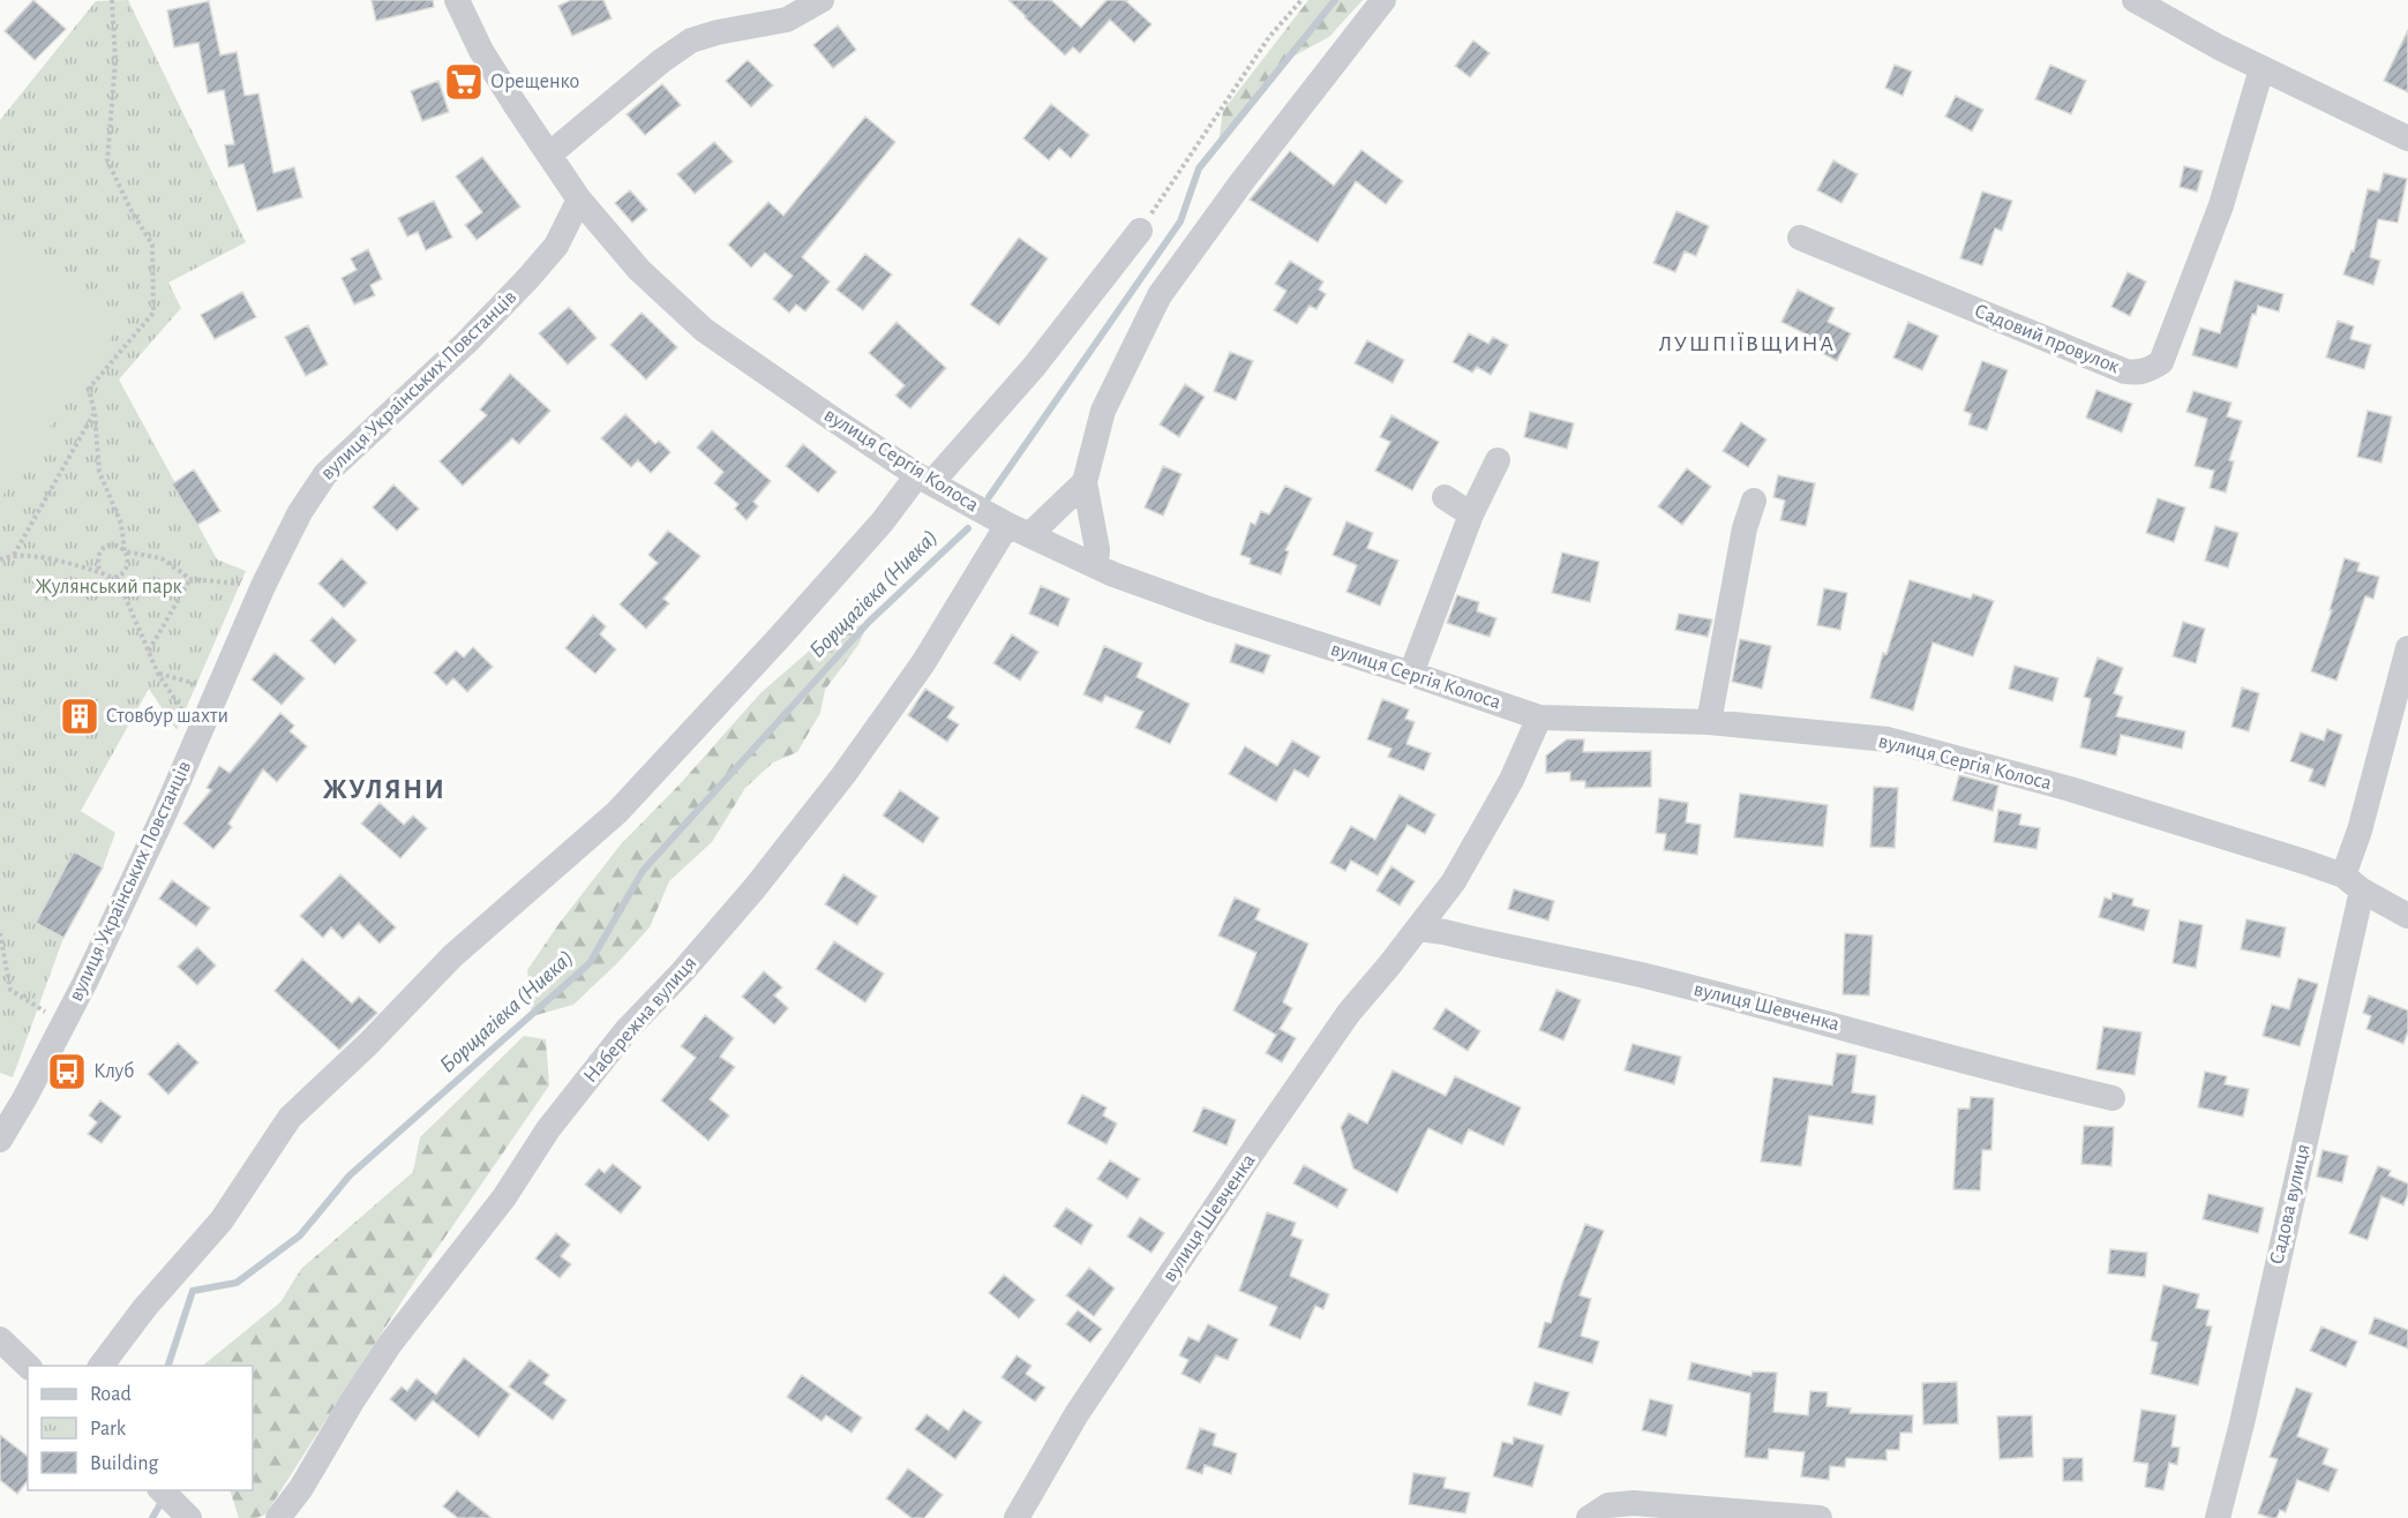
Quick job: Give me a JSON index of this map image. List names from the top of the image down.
{
  "streets": {
    "street": [
      "Садовий провулок",
      "вулиця Українських Повстанців",
      "вулиця Сергія Колоса",
      "вулиця Шевченка",
      "Набережна вулиця",
      "Садова вулиця"
    ]
  },
  "crossings": [
    ["вулиця Українських Повстанців", "вулиця Сергія Колоса"],
    ["вулиця Сергія Колоса", "вулиця Шевченка"],
    ["вулиця Сергія Колоса", "Набережна вулиця"],
    ["вулиця Сергія Колоса", "Садова вулиця"]
  ],
  "districts": ["ЛУШПІЇВЩИНА", "ЖУЛЯНИ"],
  "water": ["Борщагівка (Нивка)"],
  "parks": ["Жулянський парк"],
  "places": {
    "supermarket": ["Орещенко"],
    "building": ["Cтовбур шахти"],
    "bus stop": ["Клуб"]
  },
  "legend": ["Road", "Park", "Building"]
}
